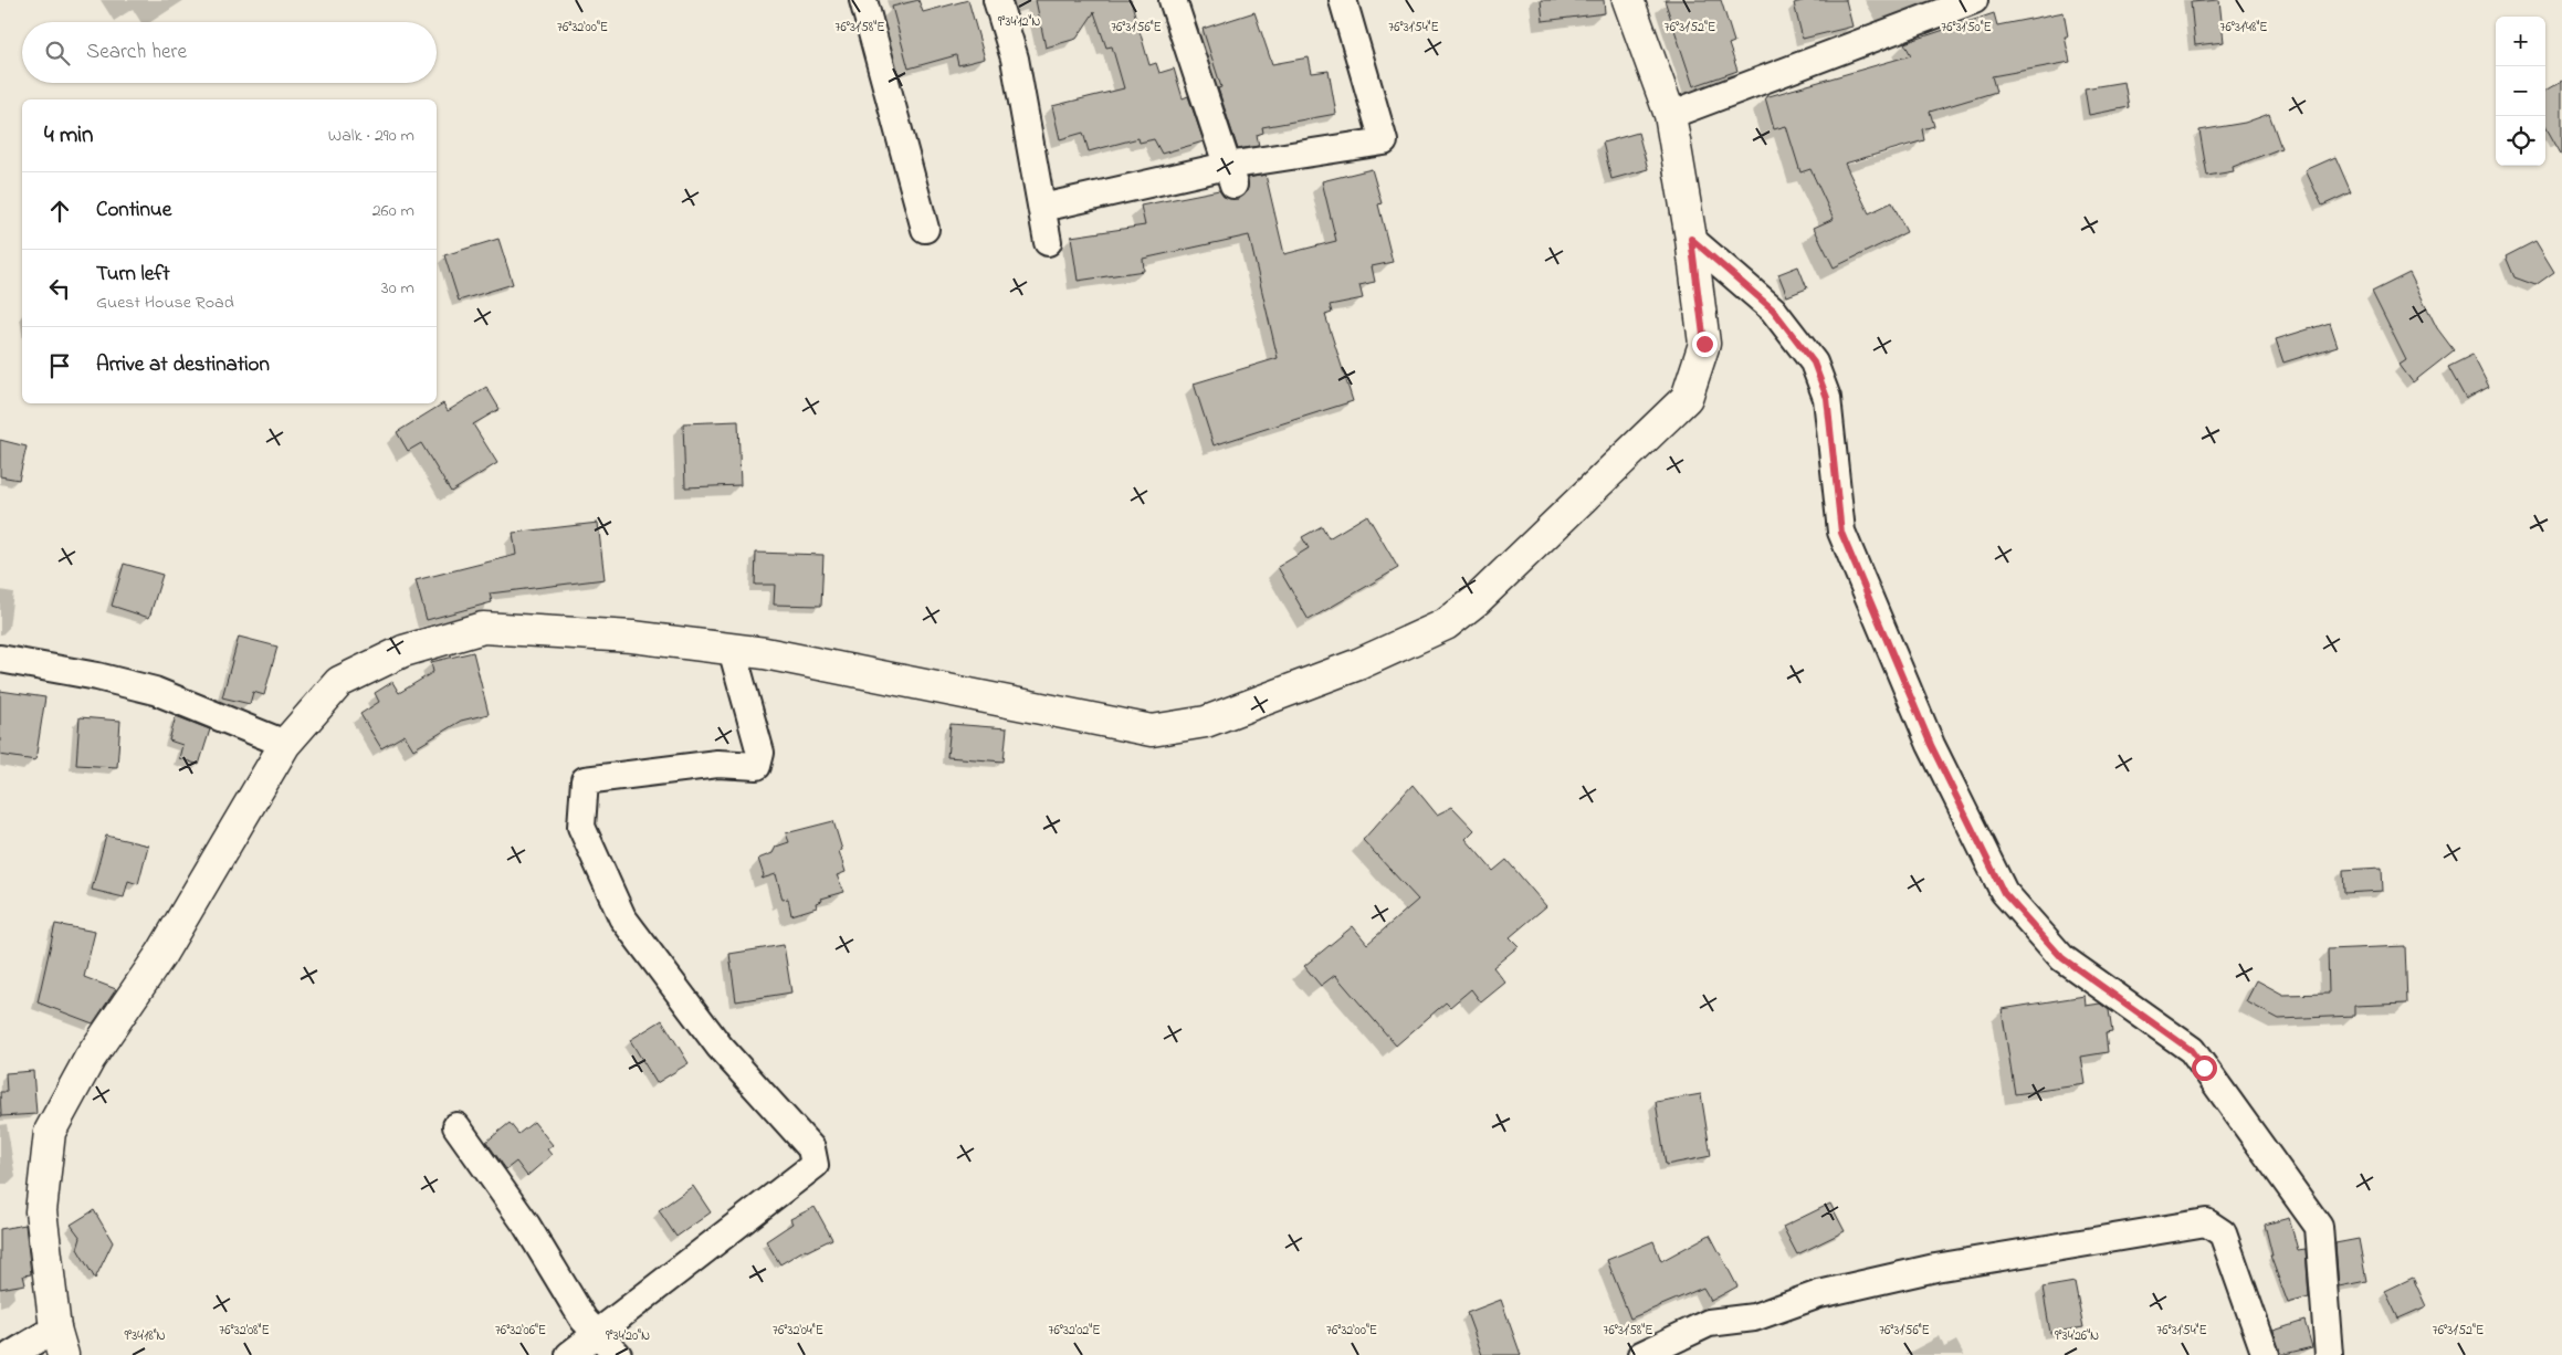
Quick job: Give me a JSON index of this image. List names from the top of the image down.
{
  "page": {
    "map_buttons": ["+", "−"],
    "search": "Search here",
    "heading": ["4 min", "Walk · 290 m"],
    "list": [
      ["Continue", "260 m"],
      ["Turn left", "Guest House Road", "30 m"],
      "Arrive at destination"
    ]
  },
  "coordinates": [
    "9°34'12\"N",
    "76°32'00\"E",
    "76°31'58\"E",
    "76°31'56\"E",
    "76°31'54\"E",
    "76°31'52\"E",
    "76°31'50\"E",
    "76°31'48\"E",
    "76°32'08\"E",
    "76°32'06\"E",
    "76°32'04\"E",
    "76°32'02\"E",
    "9°34'18\"N",
    "9°34'20\"N",
    "9°34'26\"N"
  ]
}
